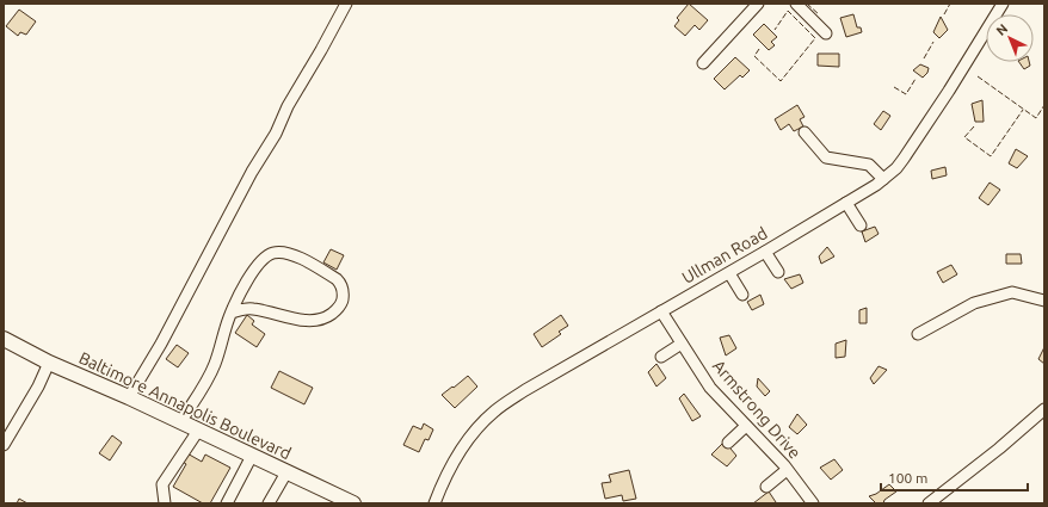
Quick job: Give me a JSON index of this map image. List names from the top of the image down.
{
  "streets": {
    "main road": ["Baltimore Annapolis Boulevard"],
    "street": ["Ullman Road", "Armstrong Drive"]
  },
  "crossings": [
    ["Ullman Road", "Armstrong Drive"]
  ],
  "scale_bar": "100 m",
  "north": "top left"
}
